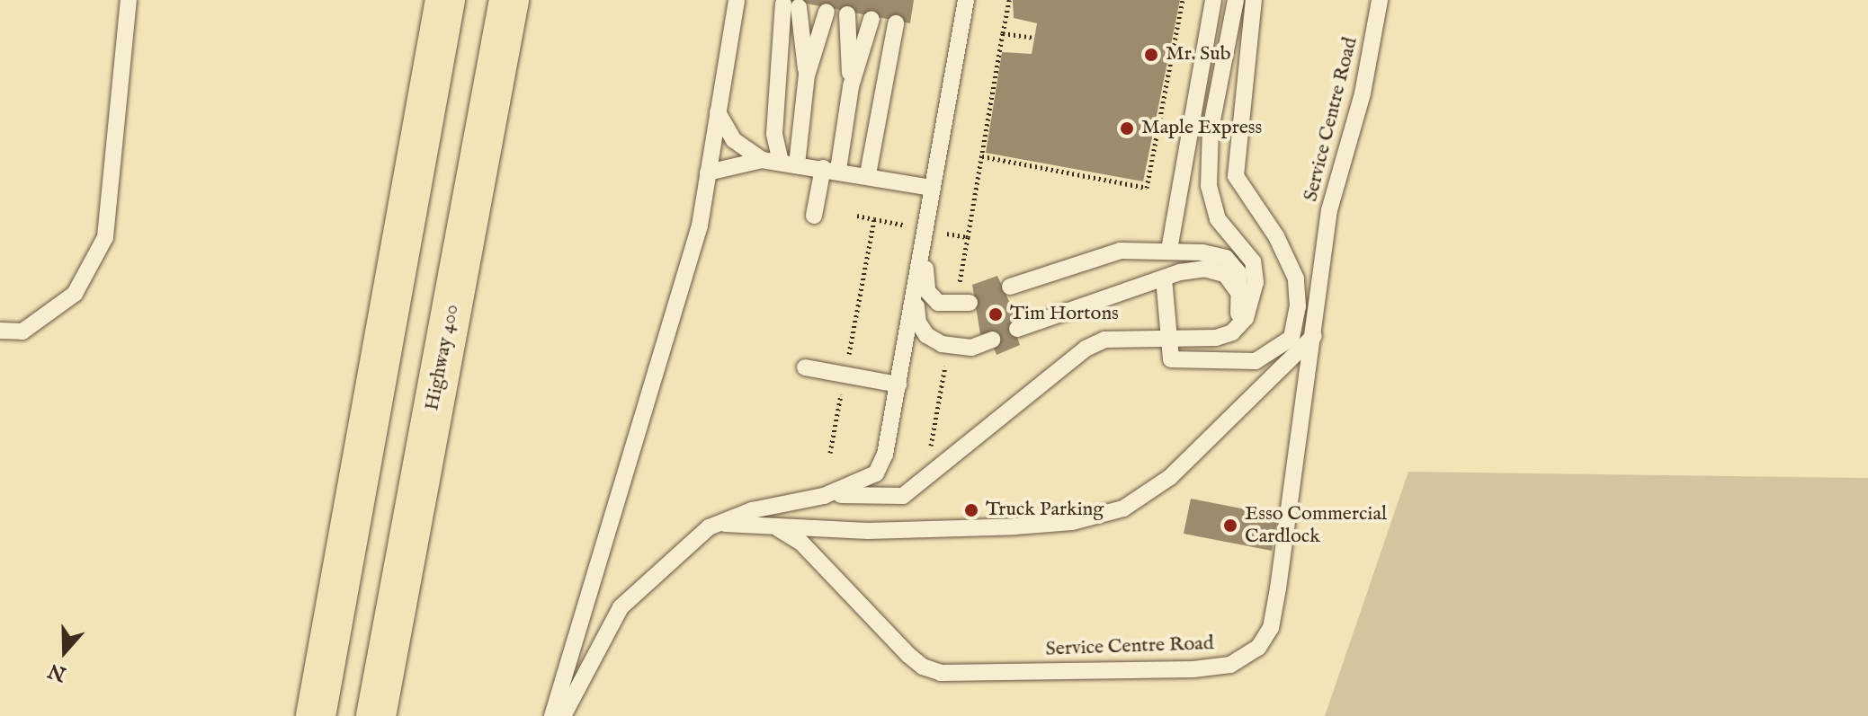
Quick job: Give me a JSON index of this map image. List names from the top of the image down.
{
  "streets": {
    "highway": ["Highway 400"],
    "lane": ["Service Centre Road"]
  },
  "places": [
    "Mr. Sub",
    "Maple Express",
    "Tim Hortons",
    "Truck Parking",
    "Esso Commercial Cardlock"
  ],
  "north": "bottom"
}
